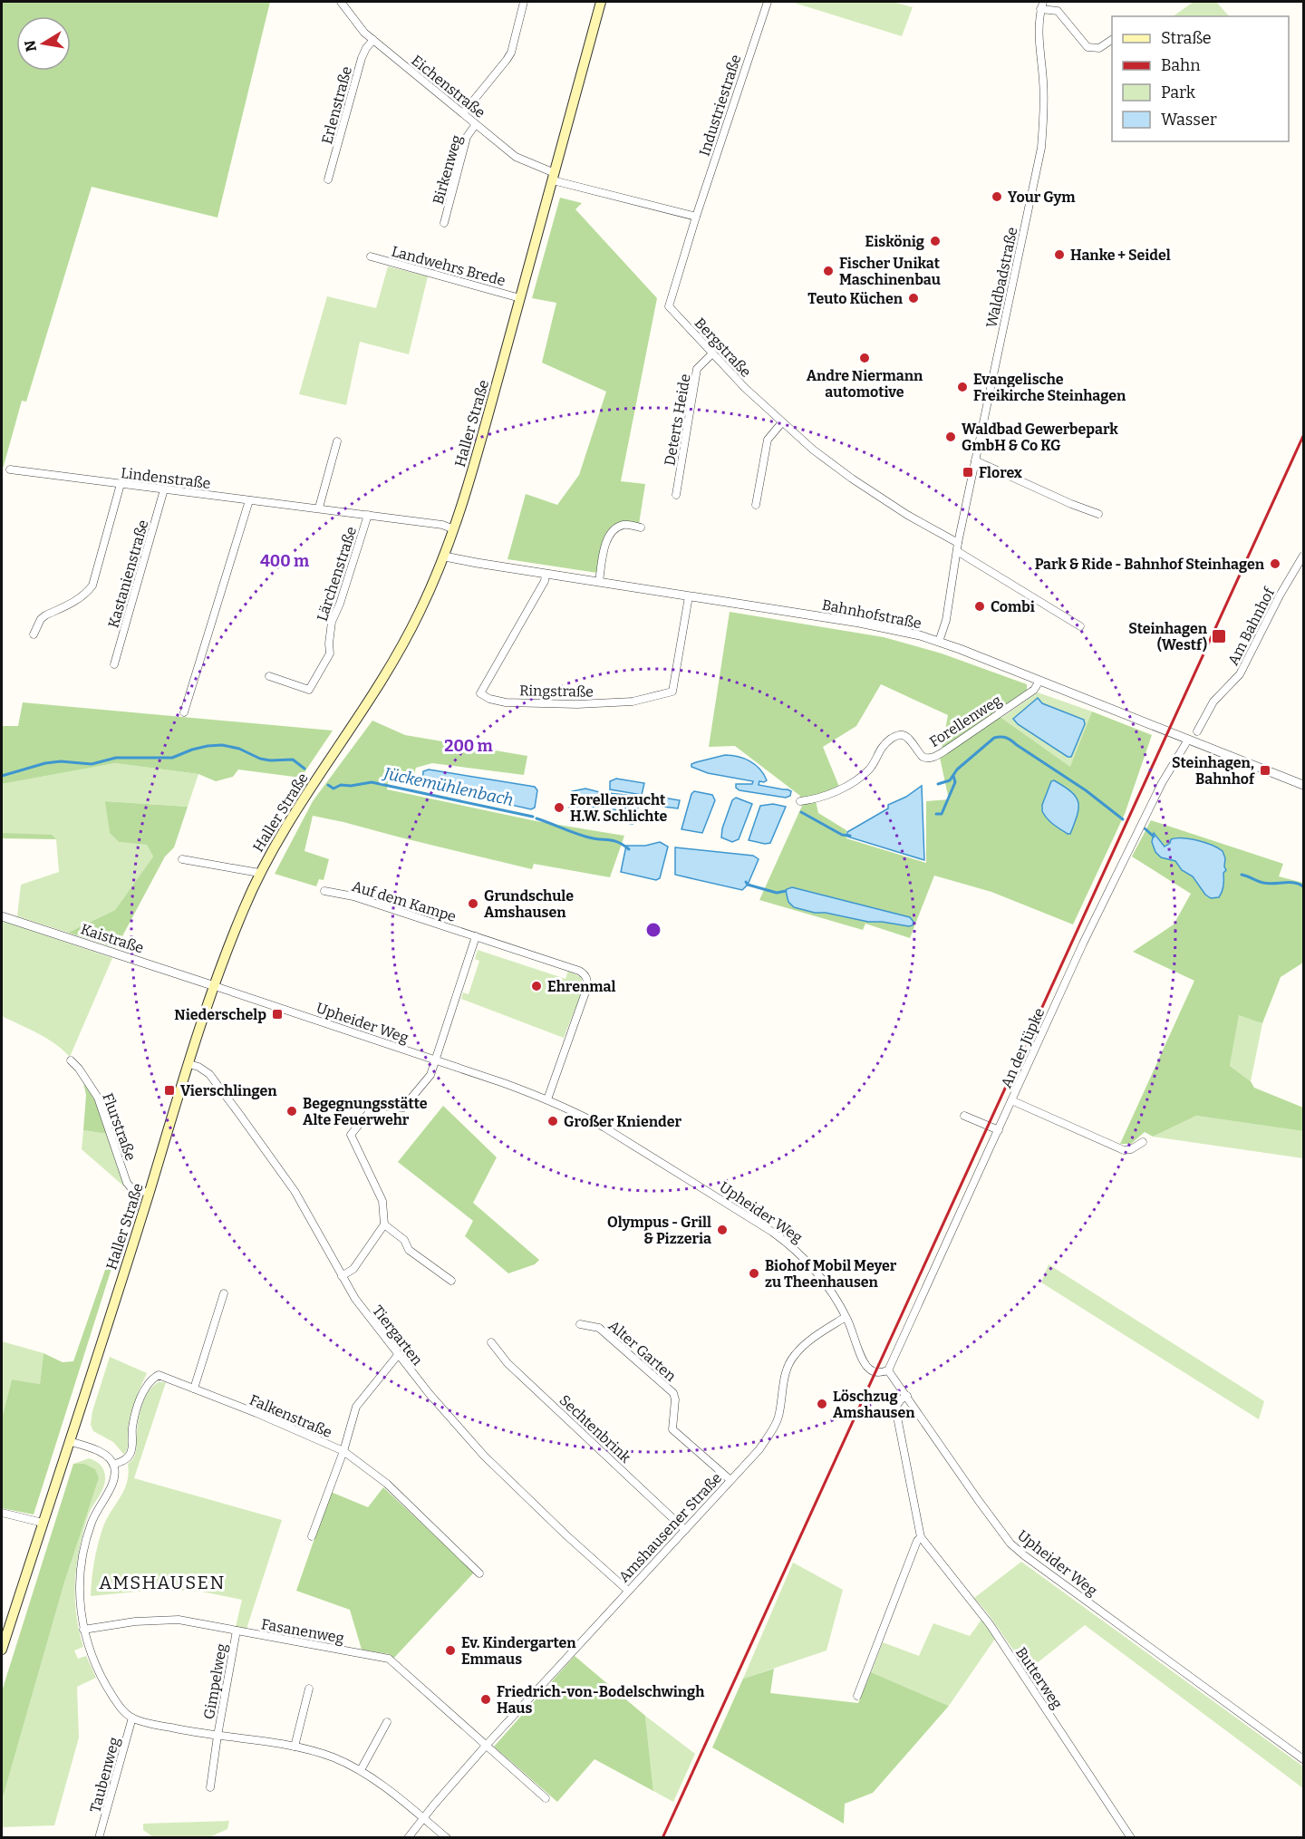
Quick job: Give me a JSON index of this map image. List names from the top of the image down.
{
  "streets": {
    "main road": ["Haller Straße"],
    "street": [
      "Eichenstraße",
      "Erlenstraße",
      "Industriestraße",
      "Birkenweg",
      "Landwehrs Brede",
      "Waldbadstraße",
      "Bergstraße",
      "Deterts Heide",
      "Lindenstraße",
      "Kastanienstraße",
      "Lärchenstraße",
      "Bahnhofstraße",
      "Am Bahnhof",
      "Ringstraße",
      "Forellenweg",
      "Auf dem Kampe",
      "Kaistraße",
      "Upheider Weg",
      "An der Jüpke",
      "Flurstraße",
      "Tiergarten",
      "Alter Garten",
      "Falkenstraße",
      "Sechtenbrink",
      "Amshausener Straße",
      "Fasanenweg",
      "Butterweg",
      "Gimpelweg",
      "Taubenweg"
    ]
  },
  "crossings": [
    ["Eichenstraße", "Erlenstraße"],
    ["Eichenstraße", "Birkenweg"],
    ["Eichenstraße", "Haller Straße"],
    ["Industriestraße", "Bergstraße"],
    ["Landwehrs Brede", "Haller Straße"],
    ["Waldbadstraße", "Bergstraße"],
    ["Waldbadstraße", "Bahnhofstraße"],
    ["Bergstraße", "Deterts Heide"],
    ["Haller Straße", "Lindenstraße"],
    ["Haller Straße", "Bahnhofstraße"],
    ["Haller Straße", "Kaistraße"],
    ["Haller Straße", "Upheider Weg"],
    ["Haller Straße", "Flurstraße"],
    ["Haller Straße", "Tiergarten"],
    ["Lindenstraße", "Kastanienstraße"],
    ["Lindenstraße", "Lärchenstraße"],
    ["Bahnhofstraße", "Ringstraße"],
    ["Bahnhofstraße", "Forellenweg"],
    ["Bahnhofstraße", "An der Jüpke"],
    ["Auf dem Kampe", "Upheider Weg"],
    ["Kaistraße", "Upheider Weg"],
    ["Upheider Weg", "An der Jüpke"],
    ["Upheider Weg", "Amshausener Straße"],
    ["Upheider Weg", "Butterweg"],
    ["Tiergarten", "Amshausener Straße"],
    ["Alter Garten", "Amshausener Straße"],
    ["Sechtenbrink", "Amshausener Straße"],
    ["Amshausener Straße", "Fasanenweg"],
    ["Fasanenweg", "Gimpelweg"]
  ],
  "districts": ["AMSHAUSEN"],
  "water": ["Jückemühlenbach"],
  "places": {
    "other": [
      "Your Gym",
      "Eiskönig",
      "Hanke + Seidel",
      "Fischer Unikat Maschinenbau",
      "Teuto Küchen",
      "Andre Niermann automotive",
      "Evangelische Freikirche Steinhagen",
      "Waldbad Gewerbepark GmbH & Co KG",
      "Park & Ride - Bahnhof Steinhagen",
      "Combi",
      "Forellenzucht H.W. Schlichte",
      "Grundschule Amshausen",
      "Ehrenmal",
      "Begegnungsstätte Alte Feuerwehr",
      "Großer Kniender",
      "Olympus - Grill & Pizzeria",
      "Biohof Mobil Meyer zu Theenhausen",
      "Löschzug Amshausen",
      "Ev. Kindergarten Emmaus",
      "Friedrich-von-Bodelschwingh Haus"
    ],
    "transit": [
      "Florex",
      "Steinhagen (Westf)",
      "Steinhagen, Bahnhof",
      "Niederschelp",
      "Vierschlingen"
    ]
  },
  "legend": [
    "Straße",
    "Bahn",
    "Park",
    "Wasser"
  ],
  "north": "left",
  "rings": ["400 m", "200 m"]
}
